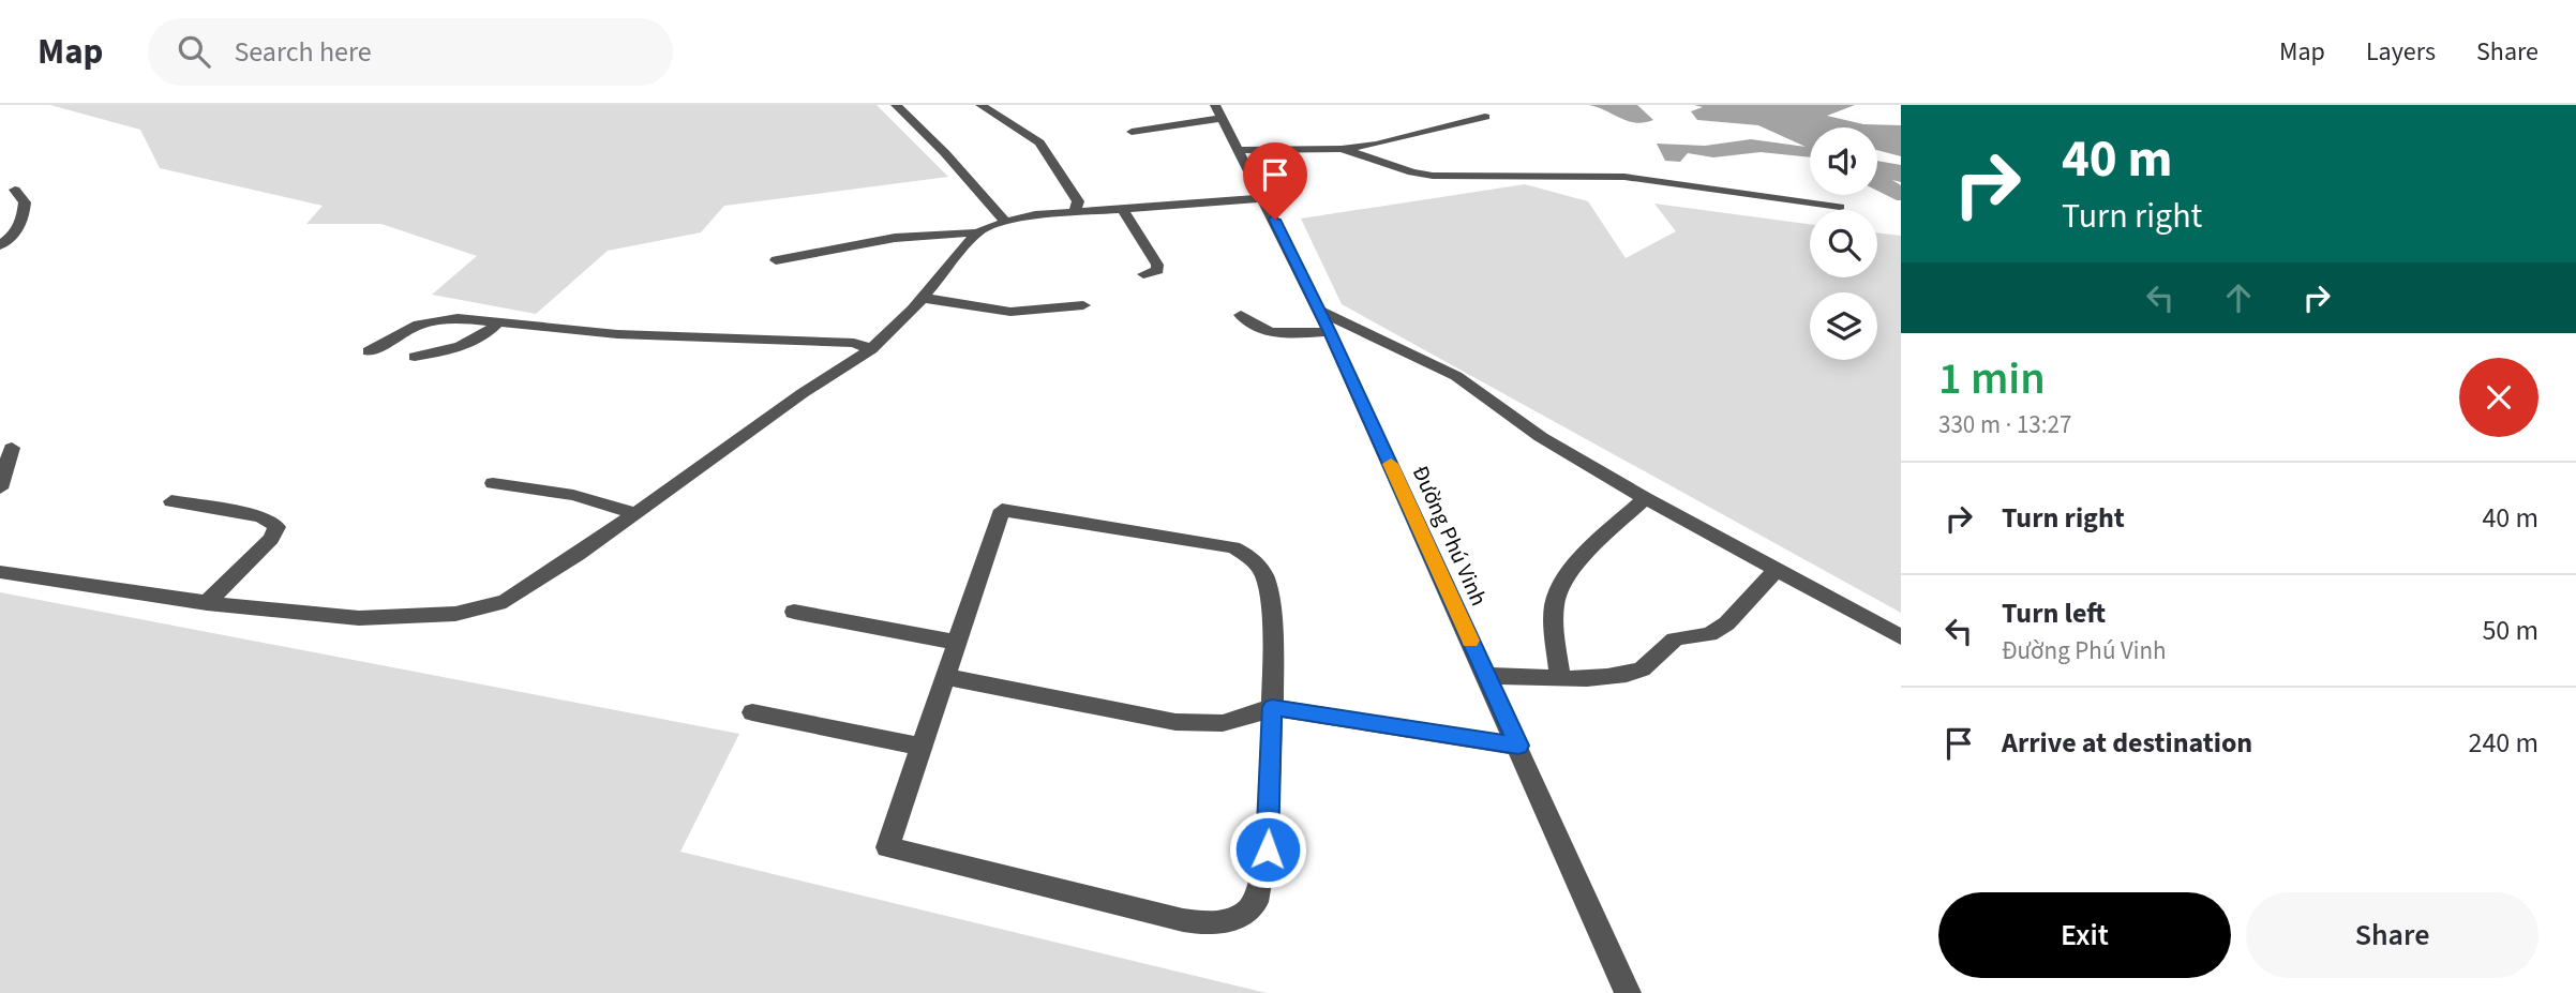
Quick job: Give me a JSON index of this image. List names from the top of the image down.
{
  "streets": {
    "street": ["Đường Phú Vinh"]
  },
  "page": {
    "header": "Map",
    "search": "Search here",
    "nav": ["Map", "Layers", "Share"],
    "turn": ["40 m", "Turn right"],
    "heading": ["1 min", "330 m · 13:27"],
    "list": [
      {
        "name": "Turn right",
        "value": "40 m"
      },
      {
        "name": "Turn left",
        "note": "Đường Phú Vinh",
        "value": "50 m"
      },
      {
        "name": "Arrive at destination",
        "value": "240 m"
      }
    ],
    "buttons": ["Exit", "Share"]
  }
}
